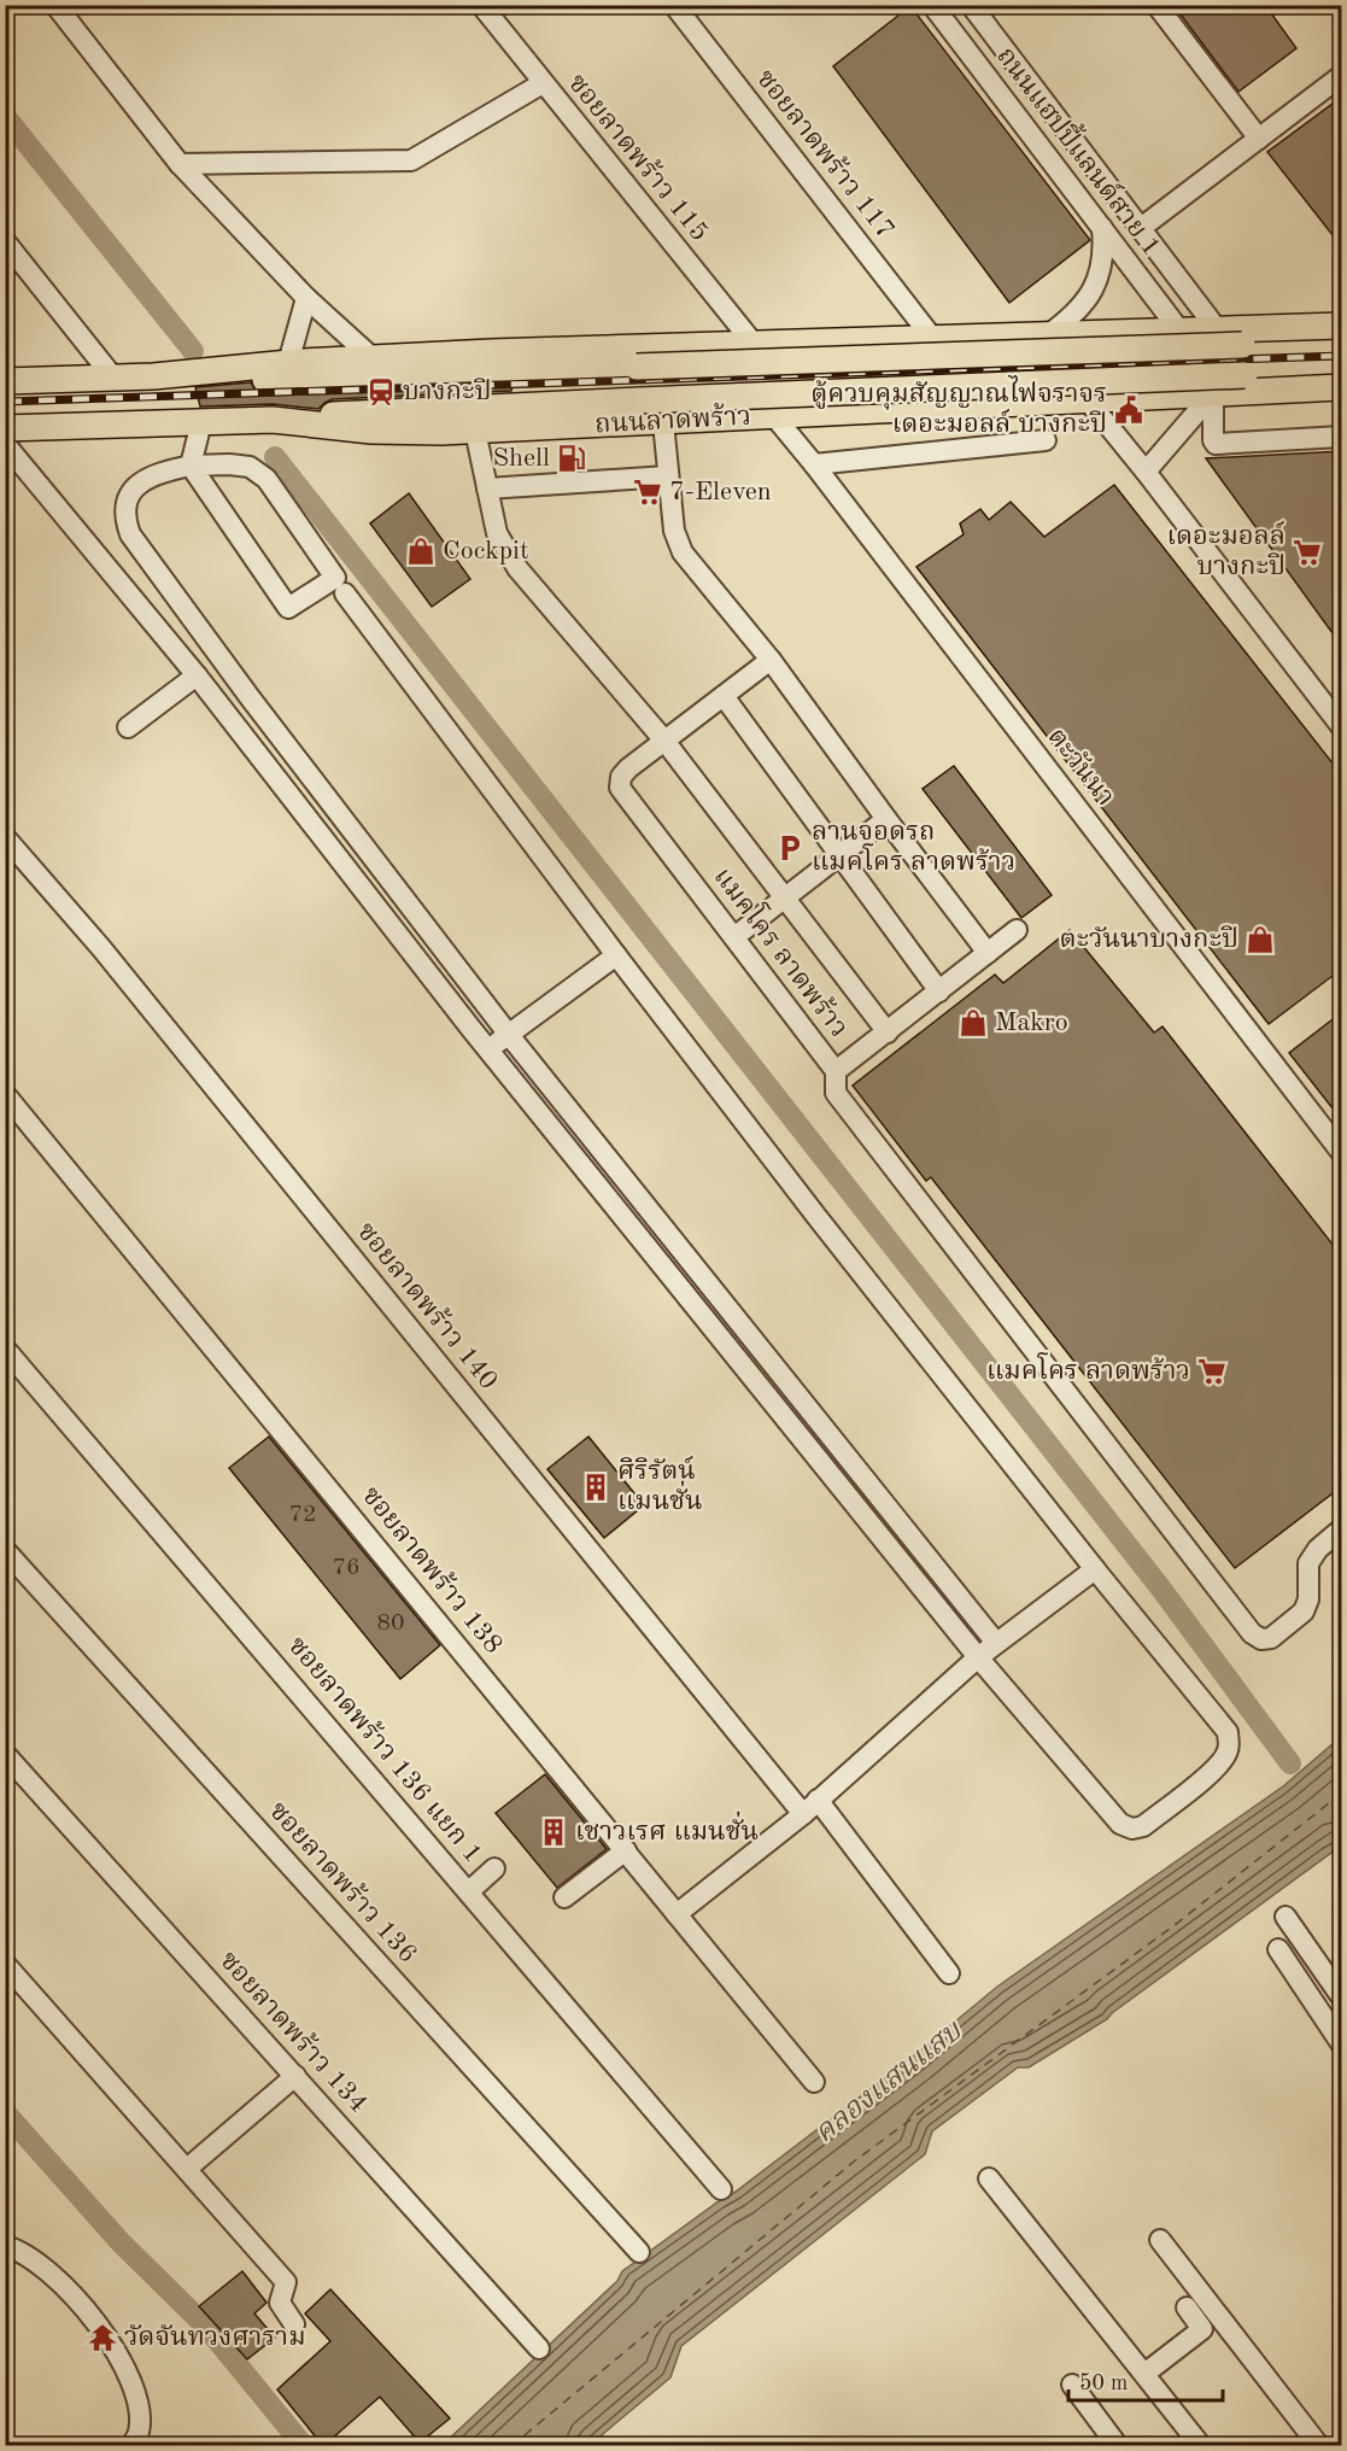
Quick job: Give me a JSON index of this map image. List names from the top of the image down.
{
  "streets": {
    "main road": ["ถนนลาดพร้าว"],
    "street": [
      "ถนนแฮปปี้แลนด์สาย 1",
      "ซอยลาดพร้าว 117",
      "ซอยลาดพร้าว 115",
      "ตะวันนา",
      "แมคโคร ลาดพร้าว",
      "ซอยลาดพร้าว 140",
      "ซอยลาดพร้าว 138",
      "ซอยลาดพร้าว 136 แยก 1",
      "ซอยลาดพร้าว 136",
      "ซอยลาดพร้าว 134"
    ]
  },
  "crossings": [
    ["ถนนลาดพร้าว", "ตะวันนา"]
  ],
  "water": ["คลองแสนแสบ"],
  "places": {
    "station": ["บางกะปิ"],
    "public building": ["ตู้ควบคุมสัญญาณไฟจราจร เดอะมอลล์ บางกะปิ"],
    "fuel station": ["Shell"],
    "supermarket": ["7-Eleven", "เดอะมอลล์ บางกะปิ", "แมคโคร ลาดพร้าว"],
    "shop": ["Cockpit", "ตะวันนาบางกะปิ", "Makro"],
    "parking": ["ลานจอดรถ แมคโคร ลาดพร้าว"],
    "building": ["ศิริรัตน์ แมนชั่น", "เชาวเรศ แมนชั่น"],
    "temple": ["วัดจันทวงศาราม"]
  },
  "house_numbers": ["72", "76", "80"],
  "scale_bar": "50 m"
}
